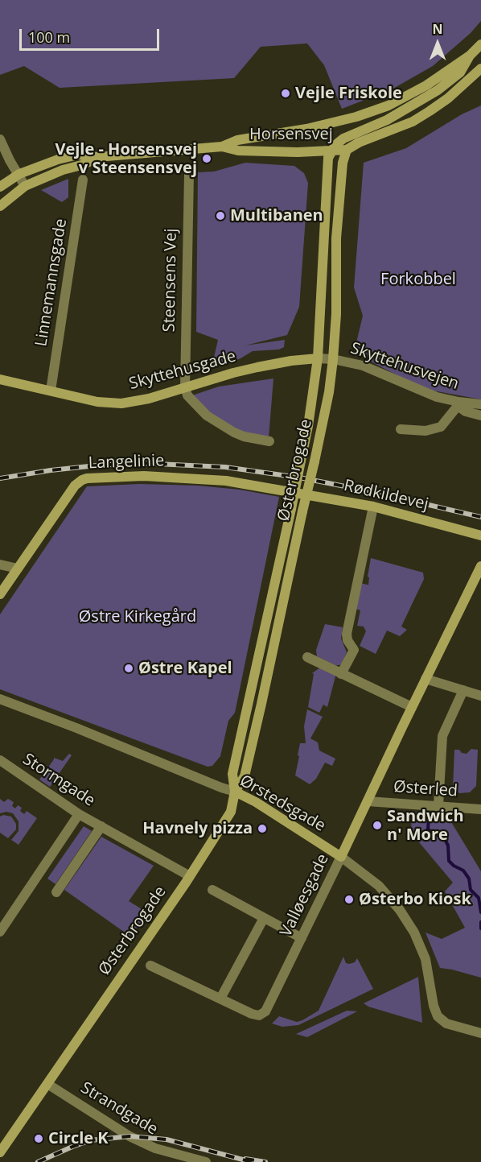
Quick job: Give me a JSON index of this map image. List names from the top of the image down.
{
  "streets": {
    "main road": [
      "Horsensvej",
      "Skyttehusgade",
      "Langelinie",
      "Østerbrogade",
      "Rødkildevej",
      "Ørstedsgade",
      "Valløesgade"
    ],
    "street": [
      "Steensens Vej",
      "Linnemannsgade",
      "Skyttehusvejen",
      "Stormgade",
      "Østerled",
      "Strandgade"
    ]
  },
  "crossings": [
    ["Horsensvej", "Østerbrogade"],
    ["Steensens Vej", "Skyttehusgade"],
    ["Linnemannsgade", "Skyttehusgade"],
    ["Skyttehusvejen", "Skyttehusgade"],
    ["Skyttehusvejen", "Østerbrogade"],
    ["Skyttehusgade", "Østerbrogade"],
    ["Langelinie", "Rødkildevej"],
    ["Østerbrogade", "Stormgade"],
    ["Østerbrogade", "Ørstedsgade"],
    ["Østerbrogade", "Strandgade"],
    ["Østerled", "Valløesgade"],
    ["Ørstedsgade", "Valløesgade"]
  ],
  "parks": ["Forkobbel", "Østre Kirkegård"],
  "places": [
    "Vejle Friskole",
    "Vejle - Horsensvej v Steensensvej",
    "Multibanen",
    "Østre Kapel",
    "Sandwich n' More",
    "Havnely pizza",
    "Østerbo Kiosk",
    "Circle K"
  ],
  "scale_bar": "100 m",
  "north": "top"
}
